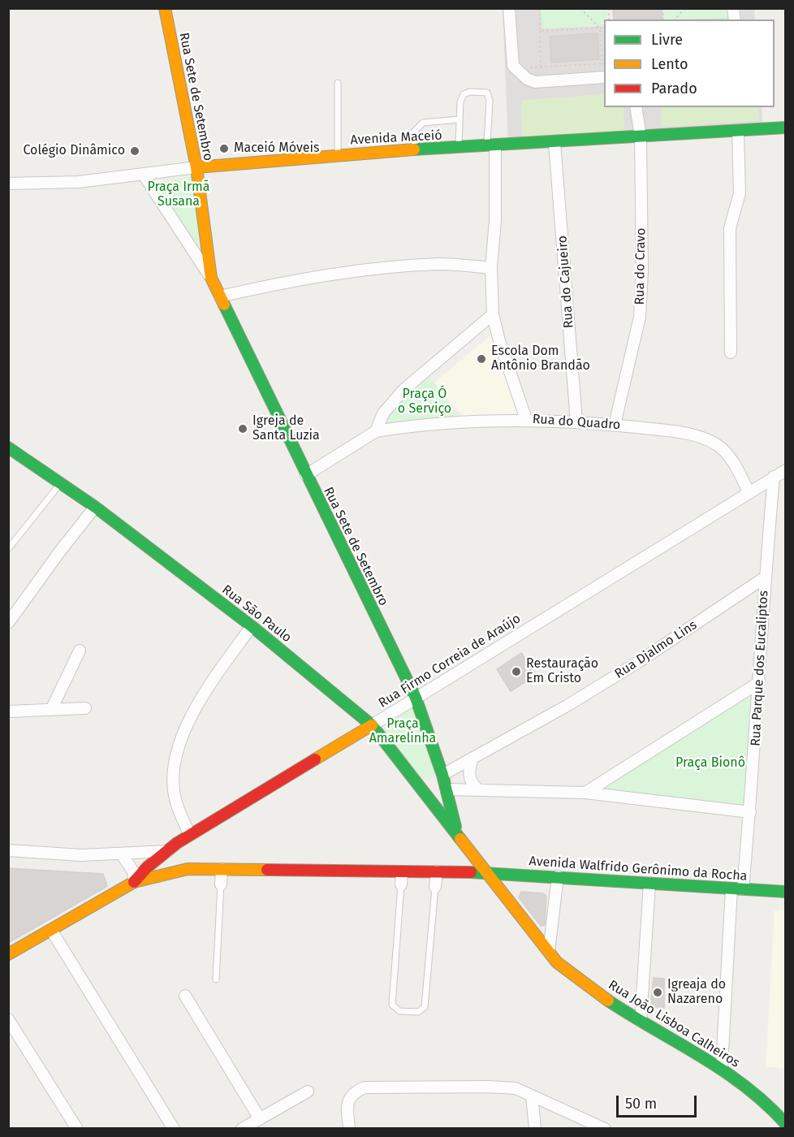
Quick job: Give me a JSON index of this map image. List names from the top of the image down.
{
  "streets": {
    "street": [
      "Rua Sete de Setembro",
      "Avenida Maceió",
      "Rua do Cravo",
      "Rua do Cajueiro",
      "Rua do Quadro",
      "Rua São Paulo",
      "Rua Djalmo Lins",
      "Rua Firmo Correia de Araújo",
      "Rua Parque dos Eucaliptos",
      "Avenida Walfrido Gerônimo da Rocha",
      "Rua João Lisboa Calheiros"
    ]
  },
  "crossings": [
    ["Rua Sete de Setembro", "Avenida Maceió"],
    ["Rua Sete de Setembro", "Rua São Paulo"],
    ["Rua Sete de Setembro", "Rua Djalmo Lins"],
    ["Rua Sete de Setembro", "Rua Firmo Correia de Araújo"],
    ["Rua Sete de Setembro", "Rua João Lisboa Calheiros"],
    ["Avenida Maceió", "Rua do Cravo"],
    ["Avenida Maceió", "Rua do Cajueiro"],
    ["Rua do Cravo", "Rua do Quadro"],
    ["Rua do Cajueiro", "Rua do Quadro"],
    ["Rua do Quadro", "Rua Firmo Correia de Araújo"],
    ["Rua São Paulo", "Rua Firmo Correia de Araújo"],
    ["Rua São Paulo", "Rua João Lisboa Calheiros"],
    ["Rua Djalmo Lins", "Rua Parque dos Eucaliptos"],
    ["Rua Firmo Correia de Araújo", "Rua Parque dos Eucaliptos"],
    ["Rua Firmo Correia de Araújo", "Avenida Walfrido Gerônimo da Rocha"],
    ["Rua Firmo Correia de Araújo", "Rua João Lisboa Calheiros"],
    ["Rua Parque dos Eucaliptos", "Avenida Walfrido Gerônimo da Rocha"],
    ["Avenida Walfrido Gerônimo da Rocha", "Rua João Lisboa Calheiros"]
  ],
  "parks": [
    "Praça Irmã Susana",
    "Praça Ó o Serviço",
    "Praça Amarelinha",
    "Praça Bionô"
  ],
  "places": [
    "Maceió Móveis",
    "Colégio Dinâmico",
    "Escola Dom Antônio Brandão",
    "Igreja de Santa Luzia",
    "Restauração Em Cristo",
    "Igreaja do Nazareno"
  ],
  "legend": ["Livre", "Lento", "Parado"],
  "scale_bar": "50 m"
}
